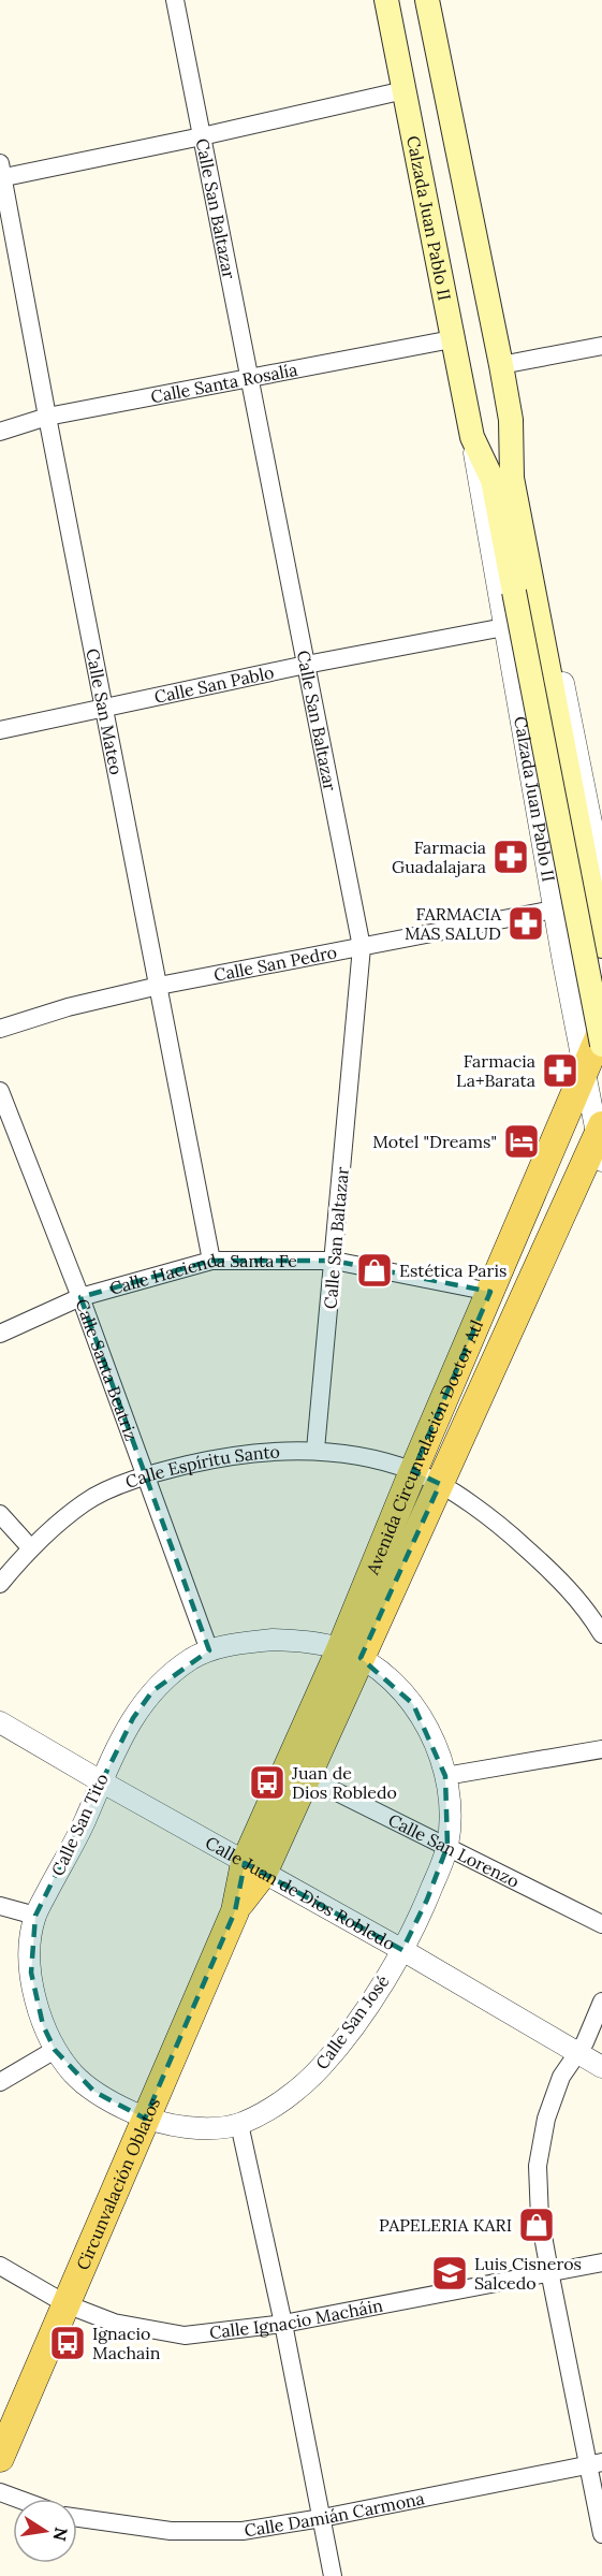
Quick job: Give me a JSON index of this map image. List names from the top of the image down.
{
  "streets": {
    "main road": ["Calzada Juan Pablo II", "Avenida Circunvalación Doctor Atl", "Circunvalación Oblatos"],
    "street": [
      "Calle San Baltazar",
      "Calle Santa Rosalía",
      "Calle San Pablo",
      "Calle San Mateo",
      "Calle San Pedro",
      "Calle Hacienda Santa Fe",
      "Calle Santa Beatriz",
      "Calle Espíritu Santo",
      "Calle San Tito",
      "Calle San Lorenzo",
      "Calle Juan de Dios Robledo",
      "Calle San José",
      "Calle Ignacio Macháin",
      "Calle Damián Carmona"
    ]
  },
  "crossings": [
    ["Calle San Baltazar", "Calle Santa Rosalía"],
    ["Calle San Baltazar", "Calle San Pablo"],
    ["Calle San Baltazar", "Calle San Pedro"],
    ["Calle San Baltazar", "Calle Hacienda Santa Fe"],
    ["Calle San Baltazar", "Calle Espíritu Santo"],
    ["Calzada Juan Pablo II", "Calle Santa Rosalía"],
    ["Calzada Juan Pablo II", "Calle San Pablo"],
    ["Calzada Juan Pablo II", "Calle San Pedro"],
    ["Calzada Juan Pablo II", "Avenida Circunvalación Doctor Atl"],
    ["Calle Santa Rosalía", "Calle San Mateo"],
    ["Calle San Pablo", "Calle San Mateo"],
    ["Calle San Mateo", "Calle San Pedro"],
    ["Calle San Mateo", "Calle Hacienda Santa Fe"],
    ["Calle Hacienda Santa Fe", "Calle Santa Beatriz"],
    ["Calle Hacienda Santa Fe", "Avenida Circunvalación Doctor Atl"],
    ["Calle Santa Beatriz", "Calle Espíritu Santo"],
    ["Calle Santa Beatriz", "Calle San Tito"],
    ["Avenida Circunvalación Doctor Atl", "Calle Espíritu Santo"],
    ["Avenida Circunvalación Doctor Atl", "Calle San Tito"],
    ["Avenida Circunvalación Doctor Atl", "Calle San Lorenzo"],
    ["Avenida Circunvalación Doctor Atl", "Calle Juan de Dios Robledo"],
    ["Avenida Circunvalación Doctor Atl", "Calle San José"],
    ["Avenida Circunvalación Doctor Atl", "Circunvalación Oblatos"],
    ["Calle San Tito", "Calle Juan de Dios Robledo"],
    ["Calle San Tito", "Calle San José"],
    ["Calle San Tito", "Circunvalación Oblatos"],
    ["Calle San Lorenzo", "Calle San José"],
    ["Calle Juan de Dios Robledo", "Calle San José"],
    ["Calle Juan de Dios Robledo", "Circunvalación Oblatos"],
    ["Calle San José", "Circunvalación Oblatos"],
    ["Circunvalación Oblatos", "Calle Ignacio Macháin"]
  ],
  "places": {
    "pharmacy": ["Farmacia Guadalajara", "FARMACIA MAS SALUD", "Farmacia La+Barata"],
    "hotel": ["Motel \"Dreams\""],
    "shop": ["Estética Paris", "PAPELERIA KARI"],
    "bus stop": ["Juan de Dios Robledo", "Ignacio Machain"],
    "school or university": ["Luis Cisneros Salcedo"]
  },
  "north": "right"
}
